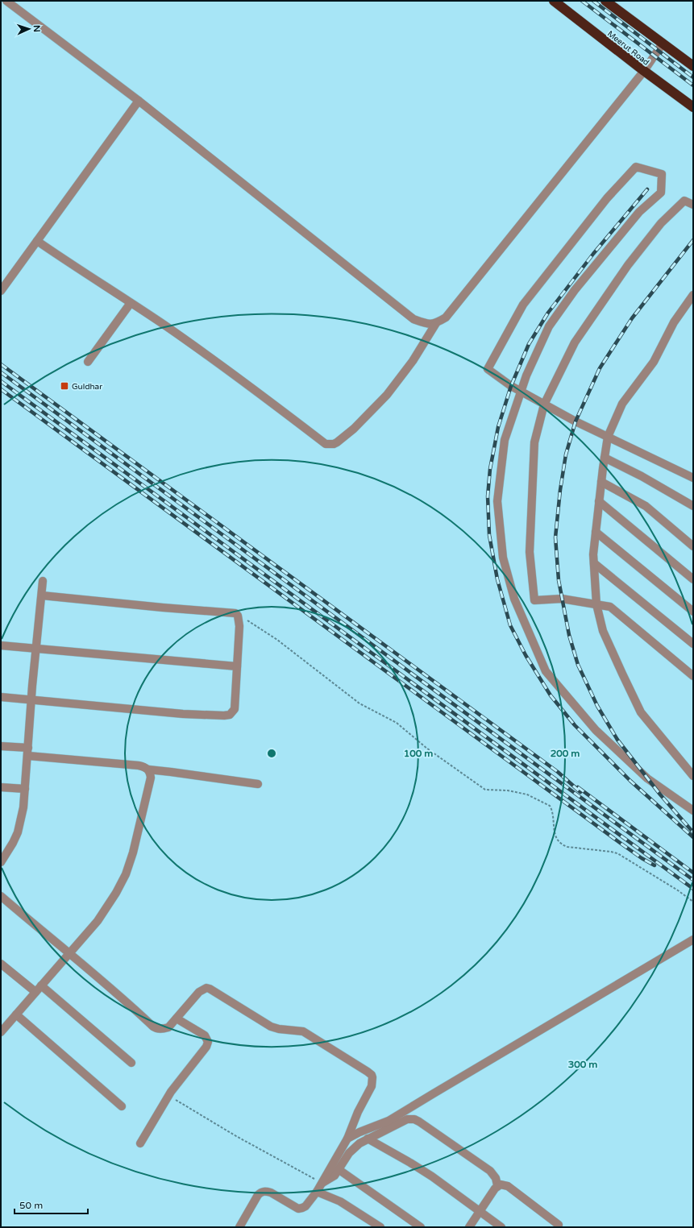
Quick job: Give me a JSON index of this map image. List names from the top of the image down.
{
  "streets": {
    "highway": ["Meerut Road"]
  },
  "places": {
    "transit": ["Guldhar"]
  },
  "scale_bar": "50 m",
  "north": "right",
  "rings": ["100 m", "200 m", "300 m"]
}
